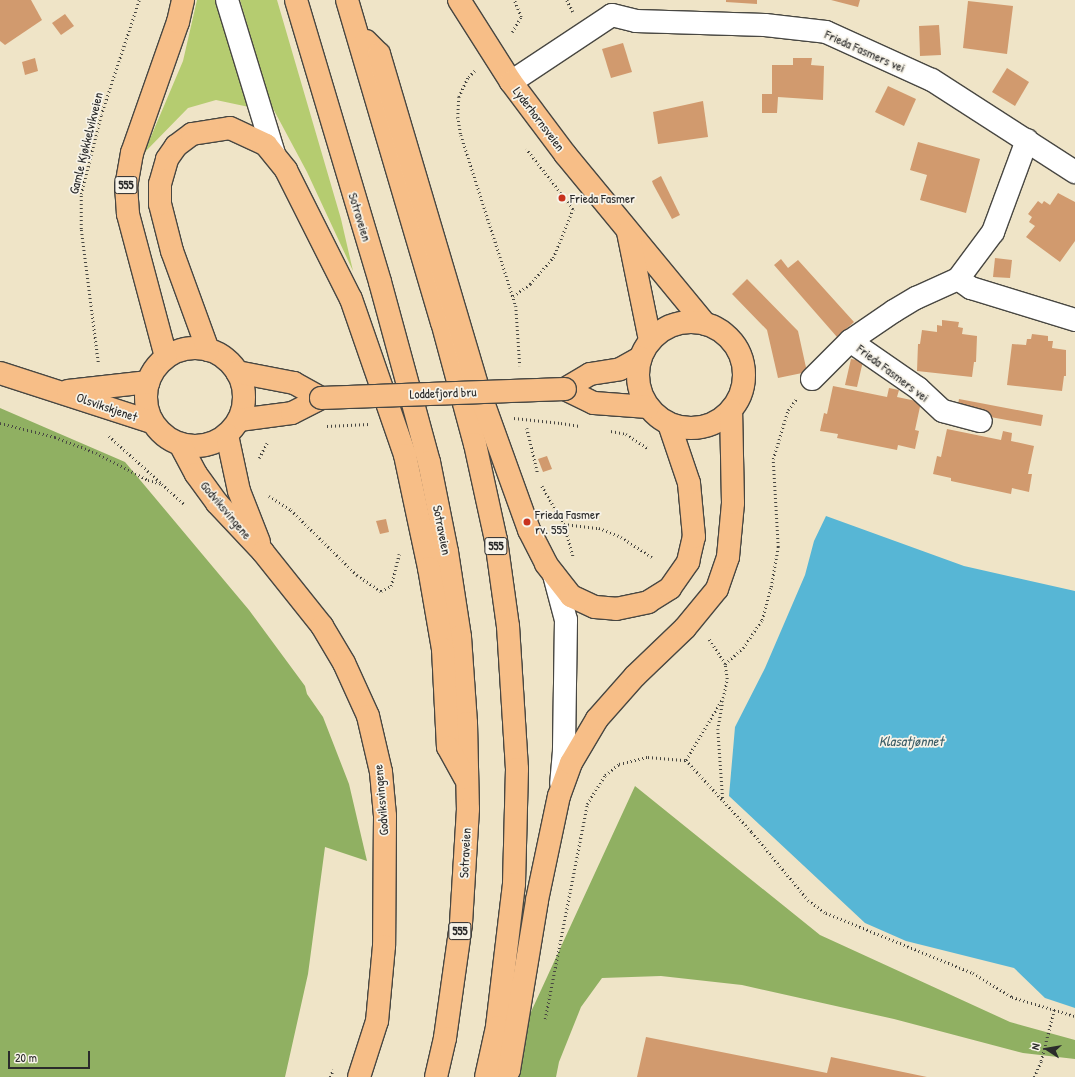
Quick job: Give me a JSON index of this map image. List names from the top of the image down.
{
  "streets": {
    "main road": [
      "Lyderhornsveien",
      "555",
      "Sotraveien",
      "Loddefjord bru",
      "Olsvikskjenet",
      "Godviksvingene"
    ],
    "street": ["Frieda Fasmers vei"],
    "path": ["Gamle Kjøkkelvikveien"]
  },
  "crossings": [
    ["Frieda Fasmers vei", "Lyderhornsveien"],
    ["Lyderhornsveien", "555"],
    ["555", "Olsvikskjenet"],
    ["555", "Godviksvingene"],
    ["Olsvikskjenet", "Godviksvingene"]
  ],
  "water": ["Klasatjønnet"],
  "places": ["Frieda Fasmer", "Frieda Fasmer rv. 555"],
  "scale_bar": "20 m",
  "north": "left"
}
